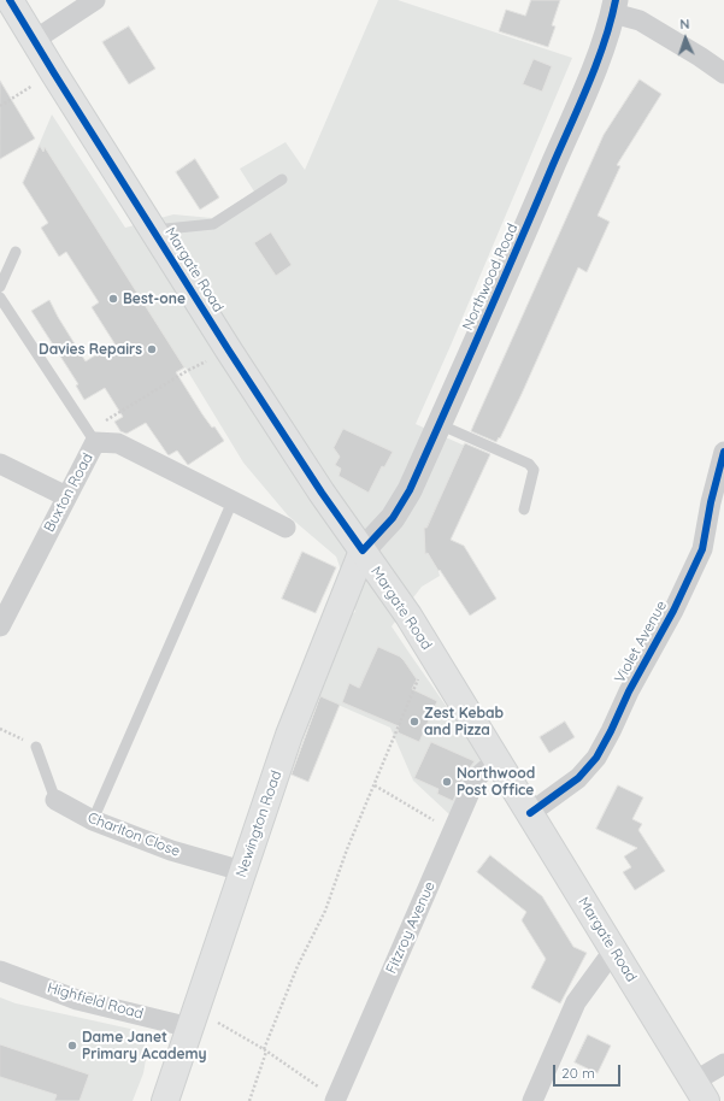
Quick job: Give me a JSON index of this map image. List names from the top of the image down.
{
  "streets": {
    "main road": ["Margate Road", "Newington Road"],
    "street": [
      "Northwood Road",
      "Buxton Road",
      "Violet Avenue",
      "Charlton Close",
      "Fitzroy Avenue",
      "Highfield Road"
    ]
  },
  "crossings": [
    ["Margate Road", "Northwood Road"],
    ["Margate Road", "Violet Avenue"],
    ["Margate Road", "Newington Road"],
    ["Margate Road", "Fitzroy Avenue"],
    ["Northwood Road", "Newington Road"],
    ["Newington Road", "Charlton Close"],
    ["Newington Road", "Highfield Road"]
  ],
  "places": [
    "Best-one",
    "Davies Repairs",
    "Zest Kebab and Pizza",
    "Northwood Post Office",
    "Dame Janet Primary Academy"
  ],
  "scale_bar": "20 m",
  "north": "top"
}
